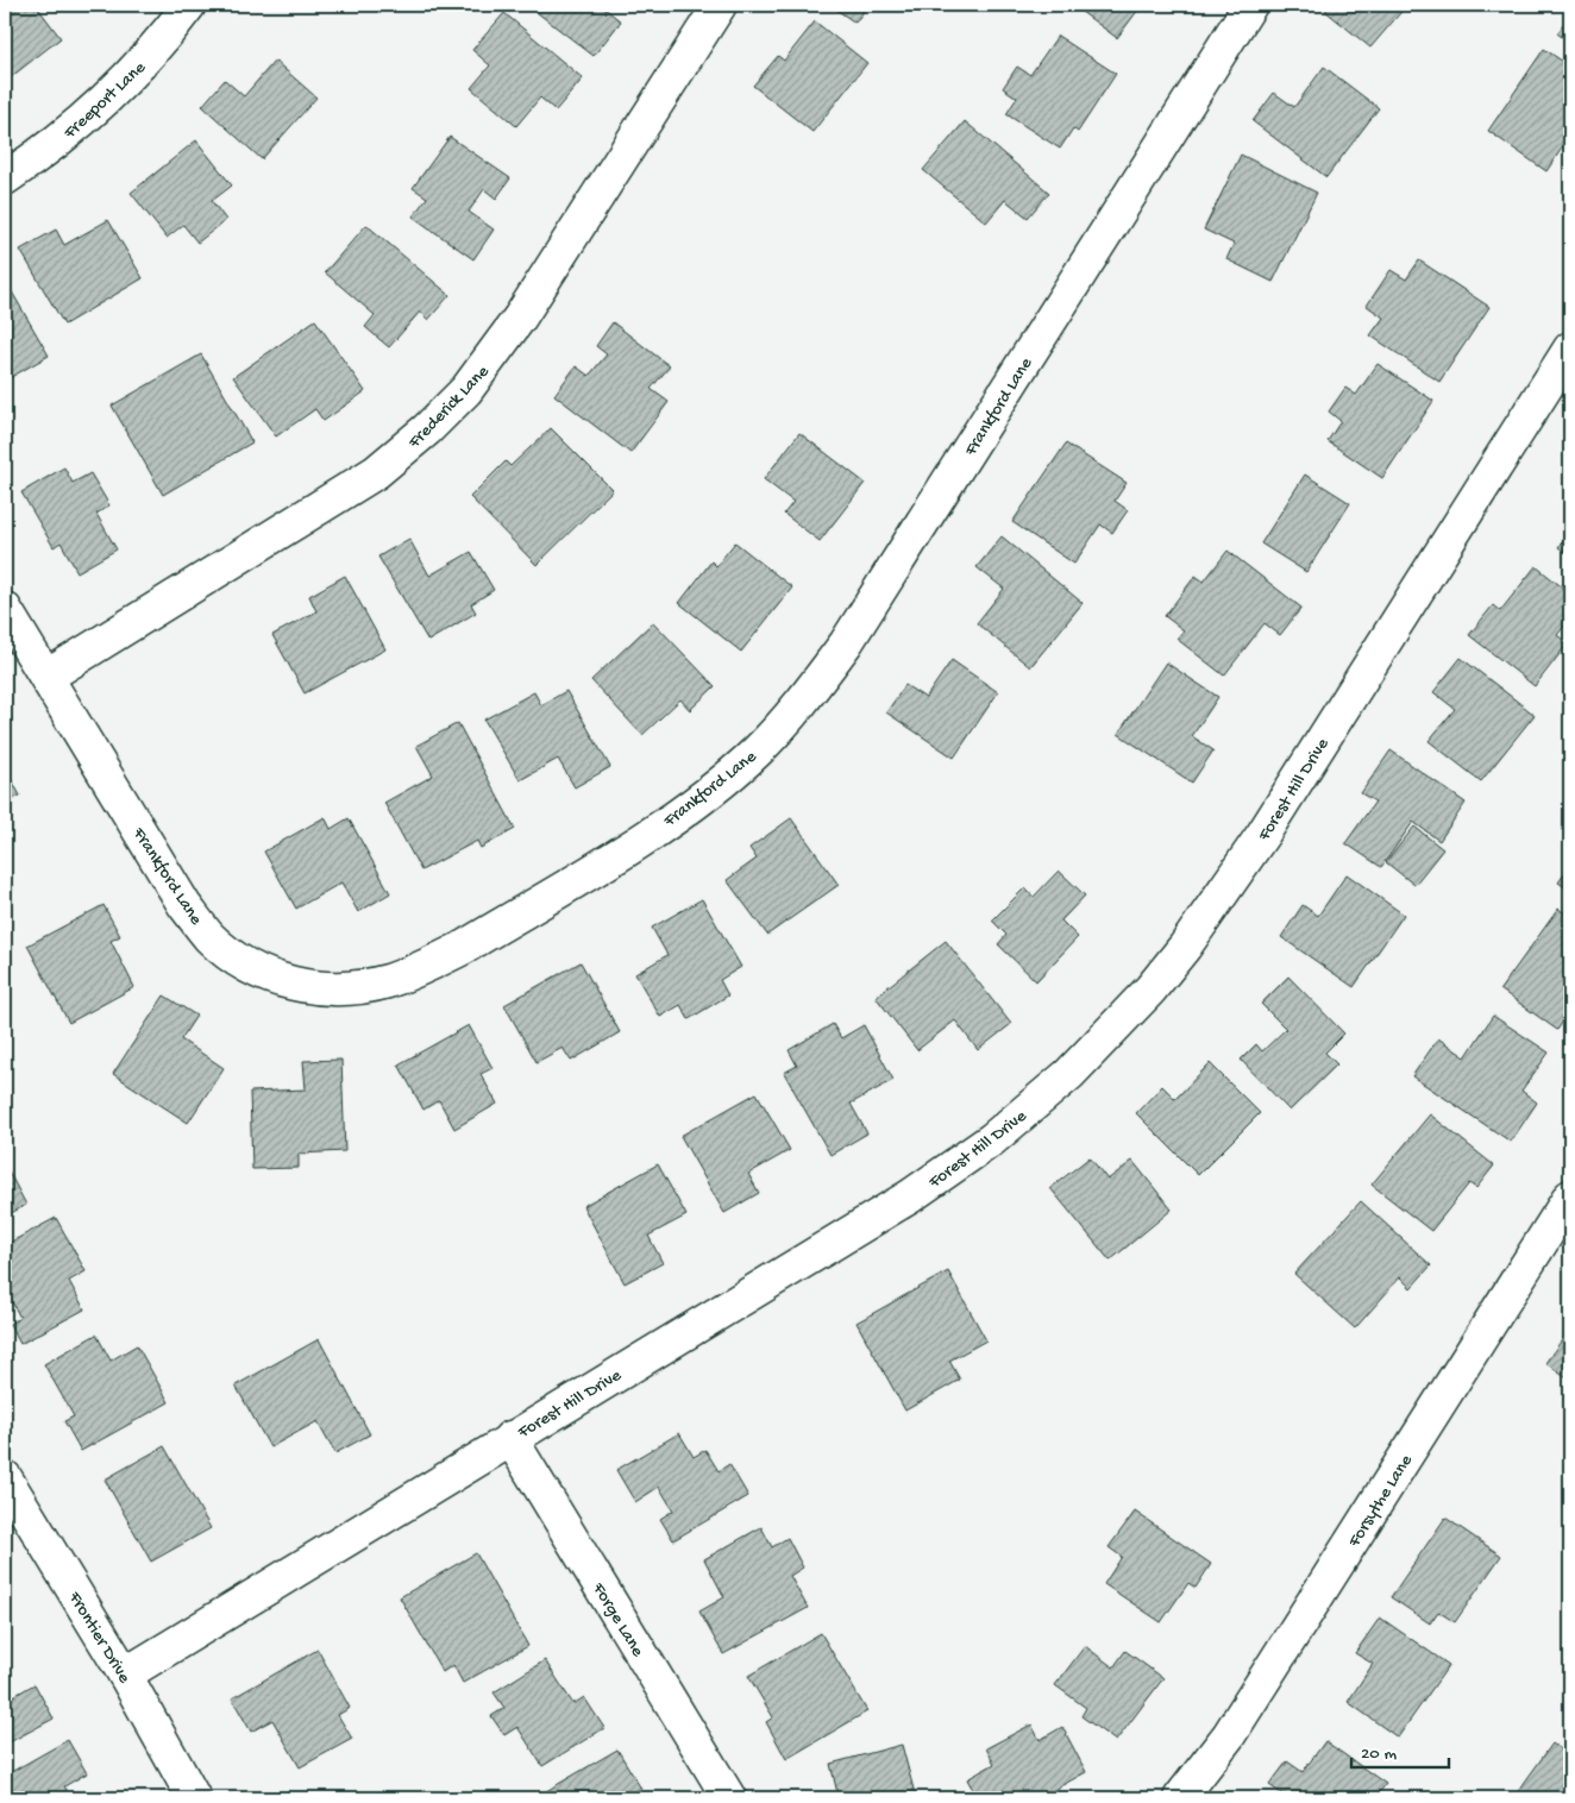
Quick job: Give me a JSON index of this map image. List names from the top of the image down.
{
  "streets": {
    "street": [
      "Freeport Lane",
      "Frederick Lane",
      "Frankford Lane",
      "Forest Hill Drive",
      "Forsythe Lane",
      "Forge Lane",
      "Frontier Drive"
    ]
  },
  "crossings": [
    ["Frederick Lane", "Frankford Lane"],
    ["Forest Hill Drive", "Forge Lane"],
    ["Forest Hill Drive", "Frontier Drive"]
  ],
  "scale_bar": "20 m"
}
